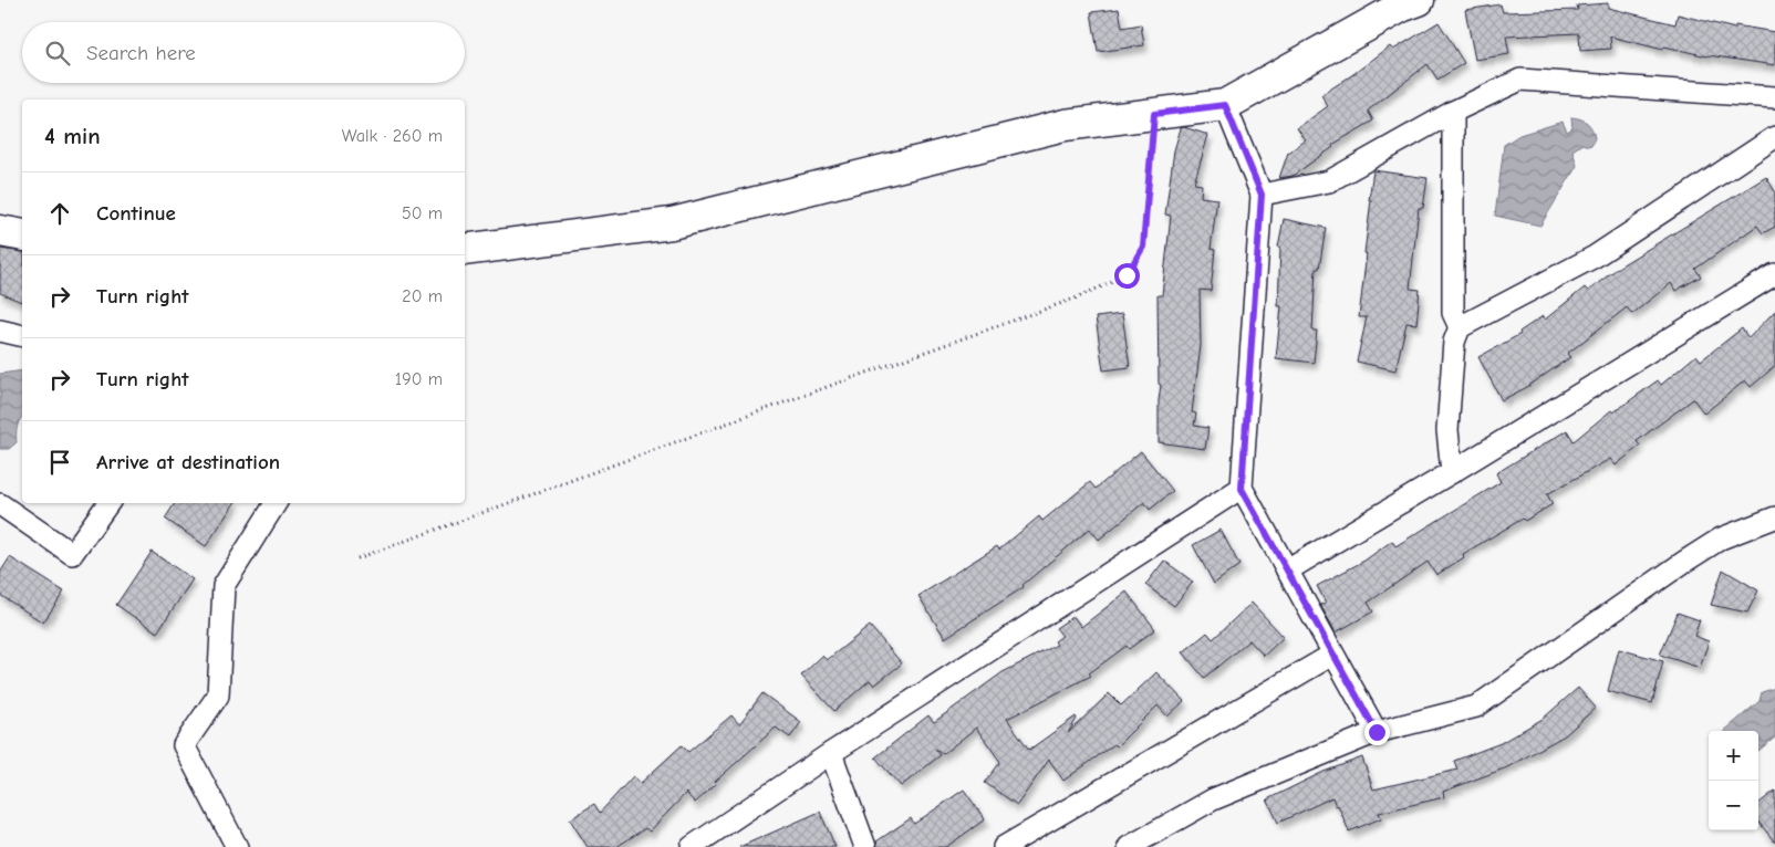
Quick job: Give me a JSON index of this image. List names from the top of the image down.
{
  "page": {
    "search": "Search here",
    "heading": ["4 min", "Walk · 260 m"],
    "list": [
      ["Continue", "50 m"],
      ["Turn right", "20 m"],
      ["Turn right", "190 m"],
      "Arrive at destination"
    ],
    "map_buttons": ["+", "−"]
  }
}
